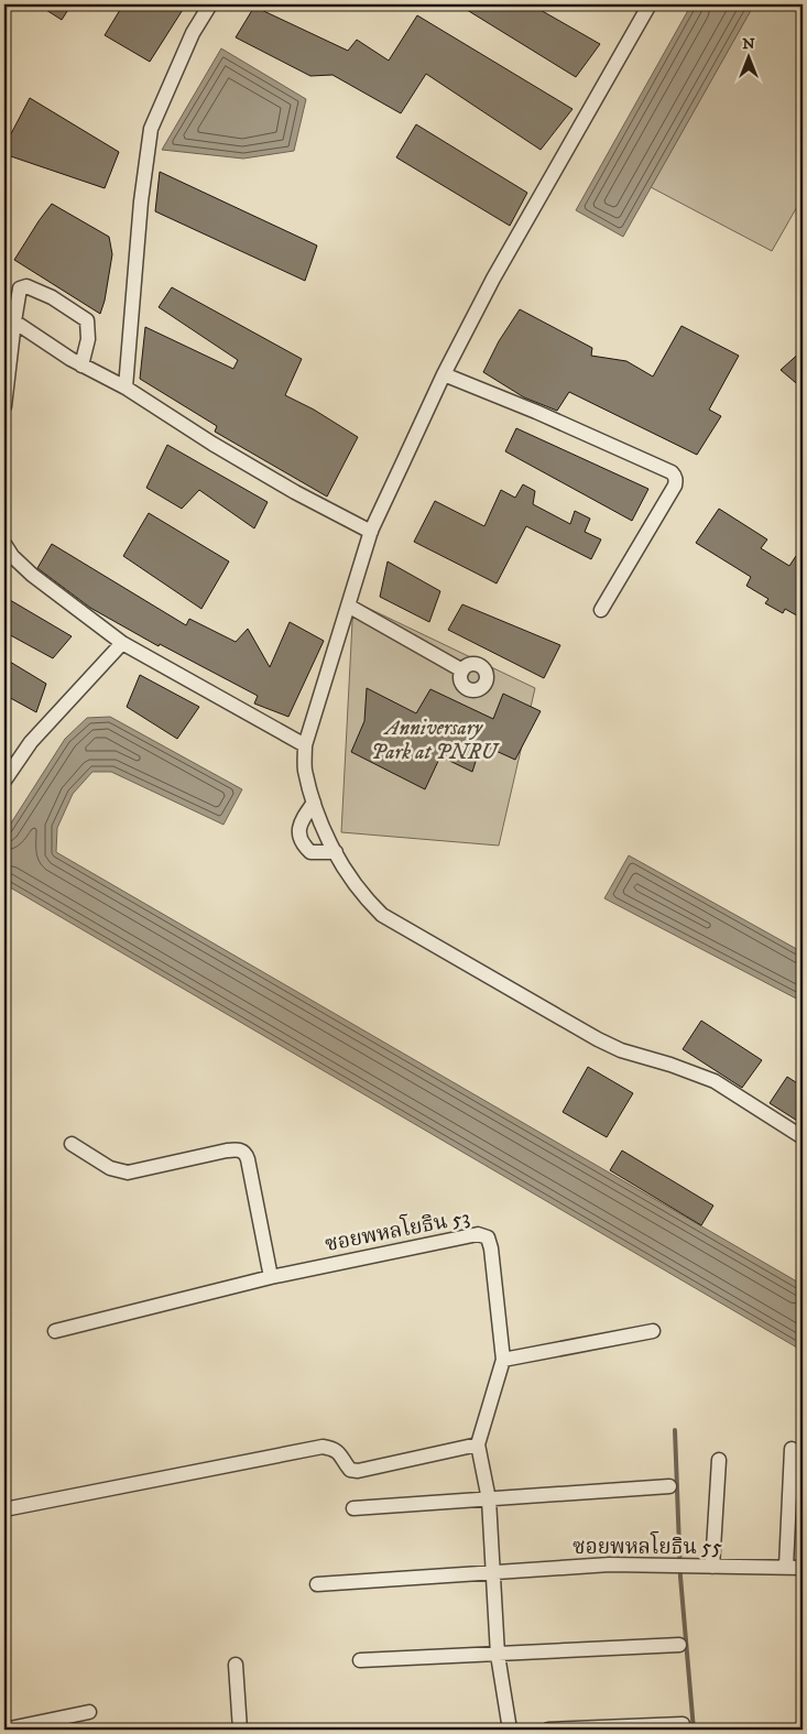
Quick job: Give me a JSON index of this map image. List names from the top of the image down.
{
  "streets": {
    "street": ["ซอยพหลโยธิน 53", "ซอยพหลโยธิน 55"]
  },
  "crossings": [
    ["ซอยพหลโยธิน 53", "ซอยพหลโยธิน 55"]
  ],
  "parks": ["Anniversary Park at PNRU"],
  "north": "top"
}
